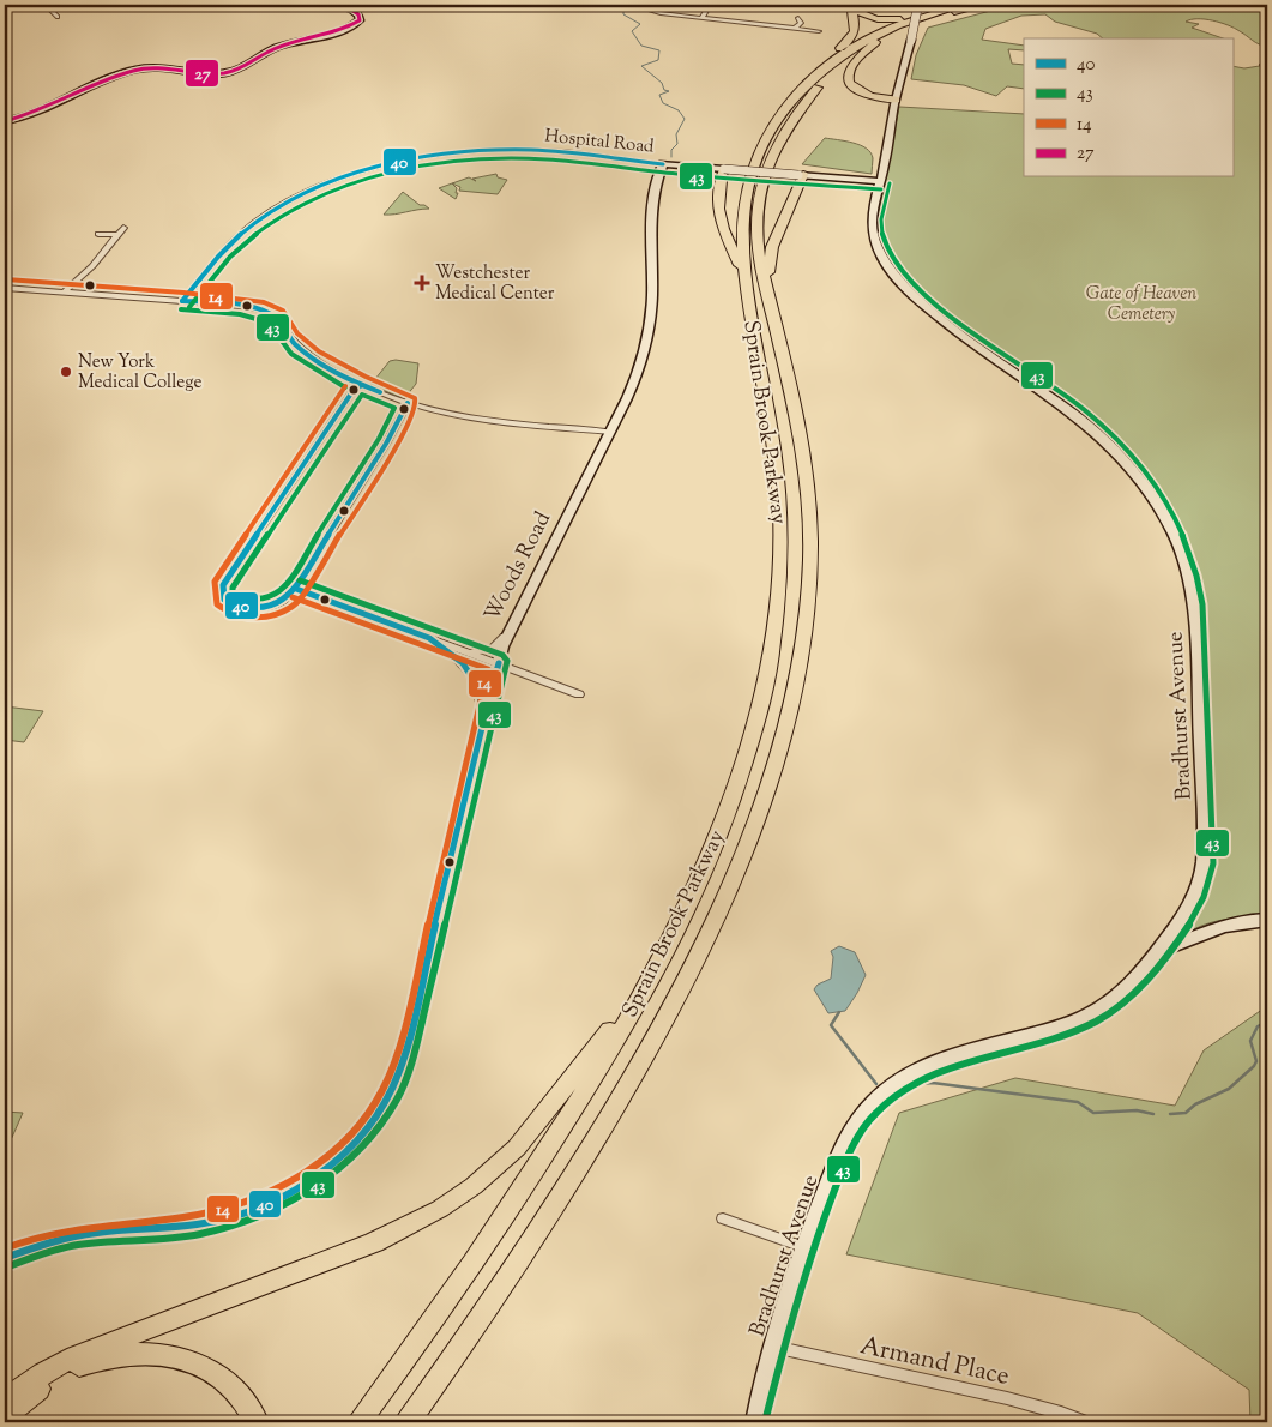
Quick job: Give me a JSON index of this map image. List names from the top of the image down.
{
  "streets": {
    "highway": ["Sprain Brook Parkway"],
    "main road": ["Hospital Road", "Woods Road", "Bradhurst Avenue"],
    "street": ["Armand Place"]
  },
  "crossings": [
    ["Hospital Road", "Woods Road"],
    ["Hospital Road", "Bradhurst Avenue"],
    ["Bradhurst Avenue", "Armand Place"]
  ],
  "parks": ["Gate of Heaven Cemetery"],
  "places": {
    "health": ["Westchester Medical Center"],
    "other": ["New York Medical College"]
  },
  "lines": [
    "transit line 27",
    "transit line 40",
    "transit line 43",
    "transit line 14"
  ],
  "legend": [
    "40",
    "43",
    "14",
    "27"
  ]
}
